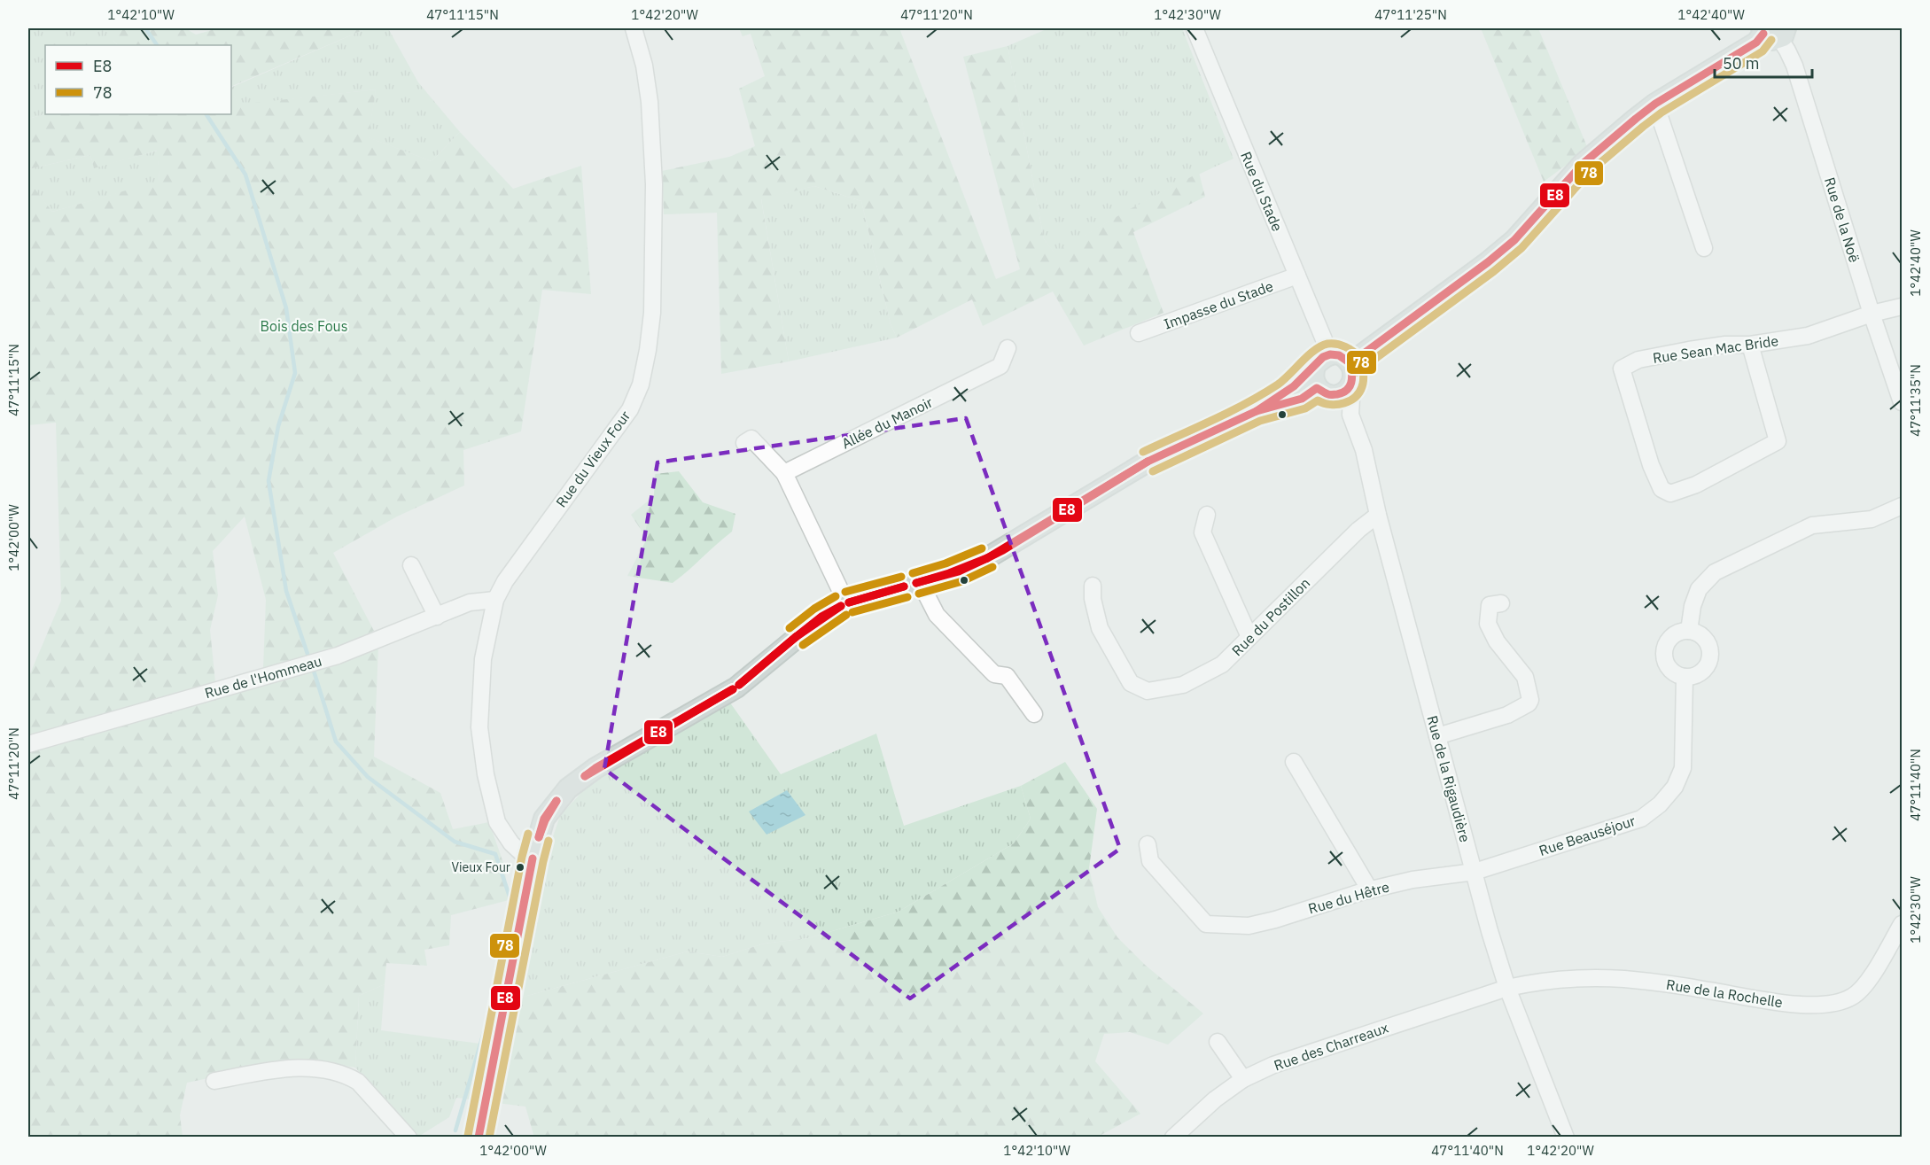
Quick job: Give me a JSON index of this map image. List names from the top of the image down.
{
  "streets": {
    "street": [
      "Rue du Stade",
      "Rue de la Noë",
      "Impasse du Stade",
      "Rue Sean Mac Bride",
      "Allée du Manoir",
      "Rue du Vieux Four",
      "Rue du Postillon",
      "Rue de l'Hommeau",
      "Rue de la Rigaudière",
      "Rue Beauséjour",
      "Rue du Hêtre",
      "Rue de la Rochelle",
      "Rue des Charreaux"
    ]
  },
  "crossings": [
    ["Rue du Stade", "Impasse du Stade"],
    ["Rue du Stade", "Rue de la Rigaudière"],
    ["Rue de la Noë", "Rue Sean Mac Bride"],
    ["Rue du Vieux Four", "Rue de l'Hommeau"],
    ["Rue du Postillon", "Rue de la Rigaudière"],
    ["Rue de la Rigaudière", "Rue Beauséjour"],
    ["Rue de la Rigaudière", "Rue du Hêtre"],
    ["Rue de la Rigaudière", "Rue de la Rochelle"],
    ["Rue de la Rigaudière", "Rue des Charreaux"],
    ["Rue Beauséjour", "Rue du Hêtre"],
    ["Rue de la Rochelle", "Rue des Charreaux"]
  ],
  "parks": ["Bois des Fous"],
  "places": ["Vieux Four"],
  "lines": ["transit line E8", "transit line 78"],
  "legend": ["E8", "78"],
  "scale_bar": "50 m",
  "coordinates": [
    "1°42'10\"W",
    "47°11'15\"N",
    "1°42'20\"W",
    "47°11'20\"N",
    "1°42'30\"W",
    "47°11'25\"N",
    "1°42'40\"W",
    "47°11'35\"N",
    "1°42'00\"W",
    "47°11'40\"N"
  ]
}
